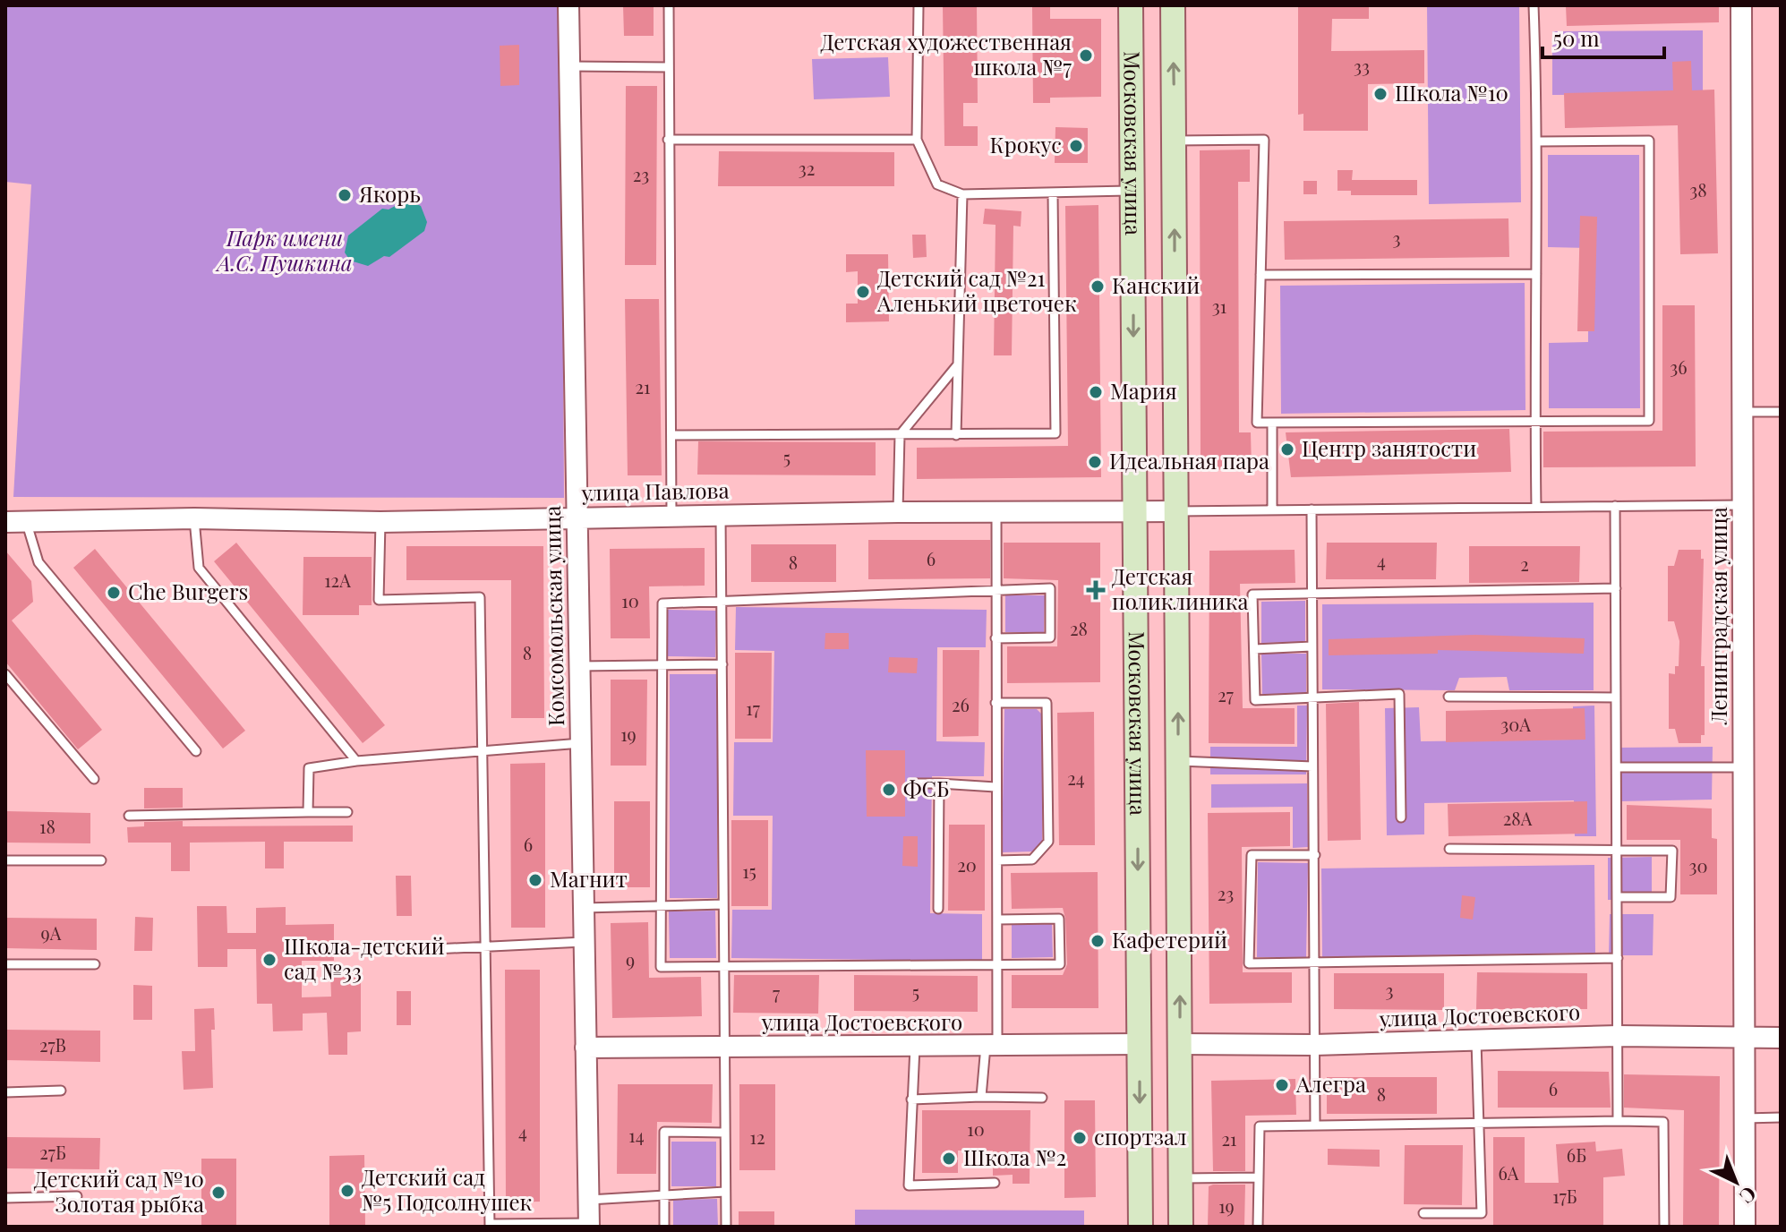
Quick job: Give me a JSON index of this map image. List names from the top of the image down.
{
  "streets": {
    "main road": ["Московская улица"],
    "street": [
      "улица Павлова",
      "Комсомольская улица",
      "Ленинградская улица",
      "улица Достоевского"
    ]
  },
  "crossings": [
    ["Московская улица", "улица Павлова"],
    ["Московская улица", "улица Достоевского"],
    ["улица Павлова", "Комсомольская улица"],
    ["Комсомольская улица", "улица Достоевского"],
    ["Ленинградская улица", "улица Достоевского"]
  ],
  "parks": ["Парк имени А.С. Пушкина"],
  "places": {
    "other": [
      "Детская художественная школа №7",
      "Школа №10",
      "Крокус",
      "Якорь",
      "Канский",
      "Детский сад №21 Аленький цветочек",
      "Мария",
      "Центр занятости",
      "Идеальная пара",
      "Che Burgers",
      "ФСБ",
      "Магнит",
      "Кафетерий",
      "Школа-детский сад №33",
      "Алегра",
      "спортзал",
      "Школа №2",
      "Детский сад №5 Подсолнушек",
      "Детский сад №10 Золотая рыбка"
    ],
    "health": ["Детская поликлиника"]
  },
  "house_numbers": [
    "33",
    "32",
    "23",
    "38",
    "3",
    "31",
    "36",
    "21",
    "5",
    "6",
    "4",
    "8",
    "2",
    "12А",
    "10",
    "28",
    "8",
    "27",
    "26",
    "17",
    "30А",
    "19",
    "24",
    "28А",
    "18",
    "6",
    "20",
    "30",
    "15",
    "23",
    "9А",
    "9",
    "3",
    "5",
    "7",
    "27В",
    "6",
    "8",
    "10",
    "4",
    "14",
    "12",
    "21",
    "27Б",
    "6Б",
    "6А",
    "17Б",
    "19"
  ],
  "scale_bar": "50 m",
  "north": "bottom right"
}
